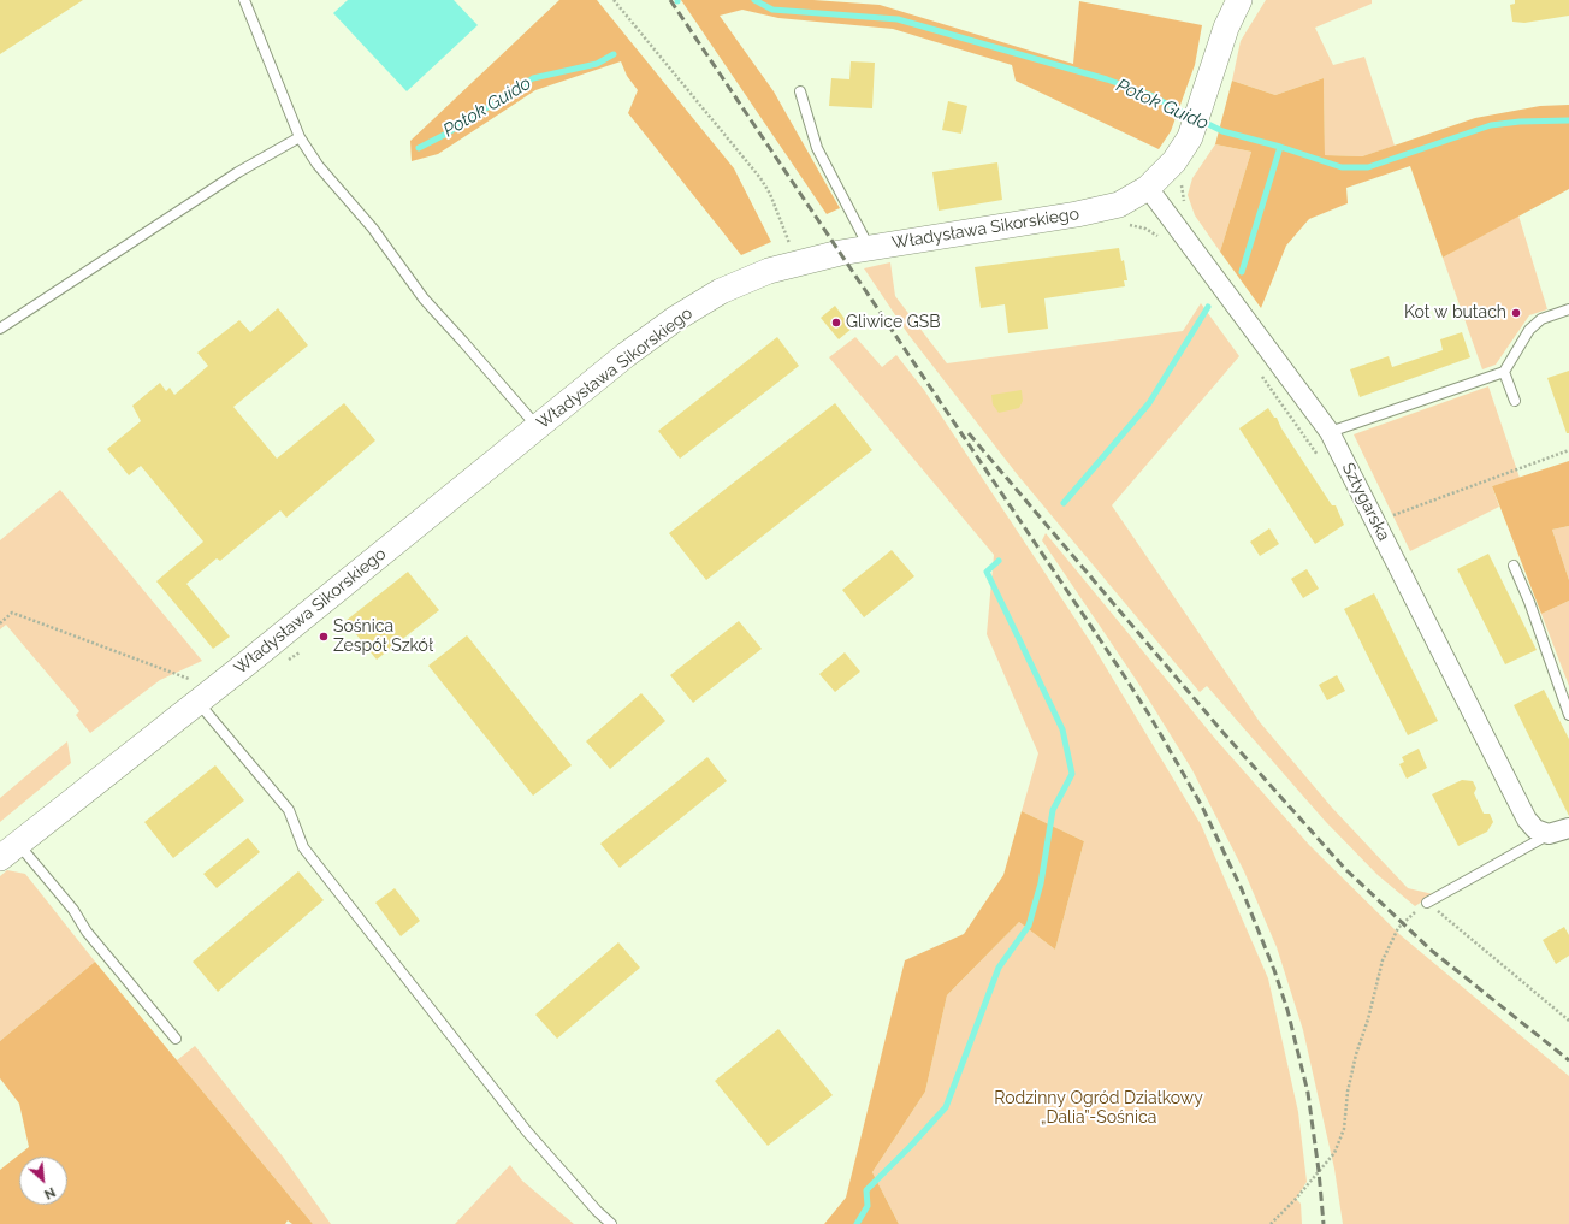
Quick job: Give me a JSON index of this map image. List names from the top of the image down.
{
  "streets": {
    "street": ["Władysława Sikorskiego", "Sztygarska"]
  },
  "crossings": [
    ["Władysława Sikorskiego", "Sztygarska"]
  ],
  "water": ["Potok Guido"],
  "parks": ["Rodzinny Ogród Działkowy „Dalia”-Sośnica"],
  "places": ["Kot w butach", "Gliwice GSB", "Sośnica Zespół Szkół"],
  "north": "bottom right"
}
